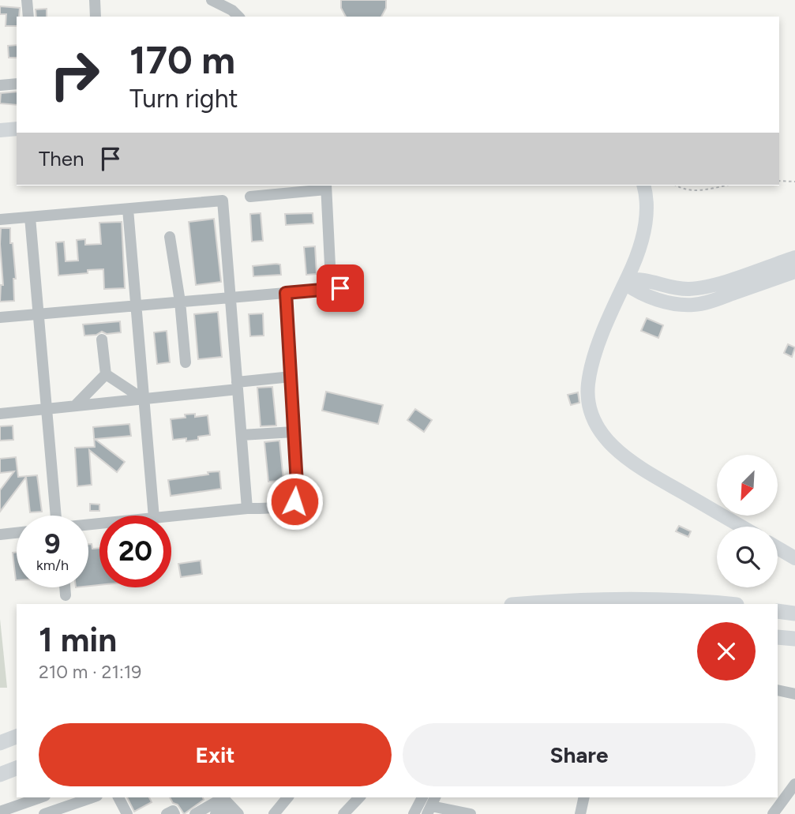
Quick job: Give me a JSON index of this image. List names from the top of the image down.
{
  "north": "bottom left",
  "page": {
    "turn": ["170 m", "Turn right"],
    "then": "Then",
    "speed": "9 km/h",
    "limit": "20",
    "heading": ["1 min", "210 m · 21:19"],
    "buttons": ["Exit", "Share"]
  }
}
